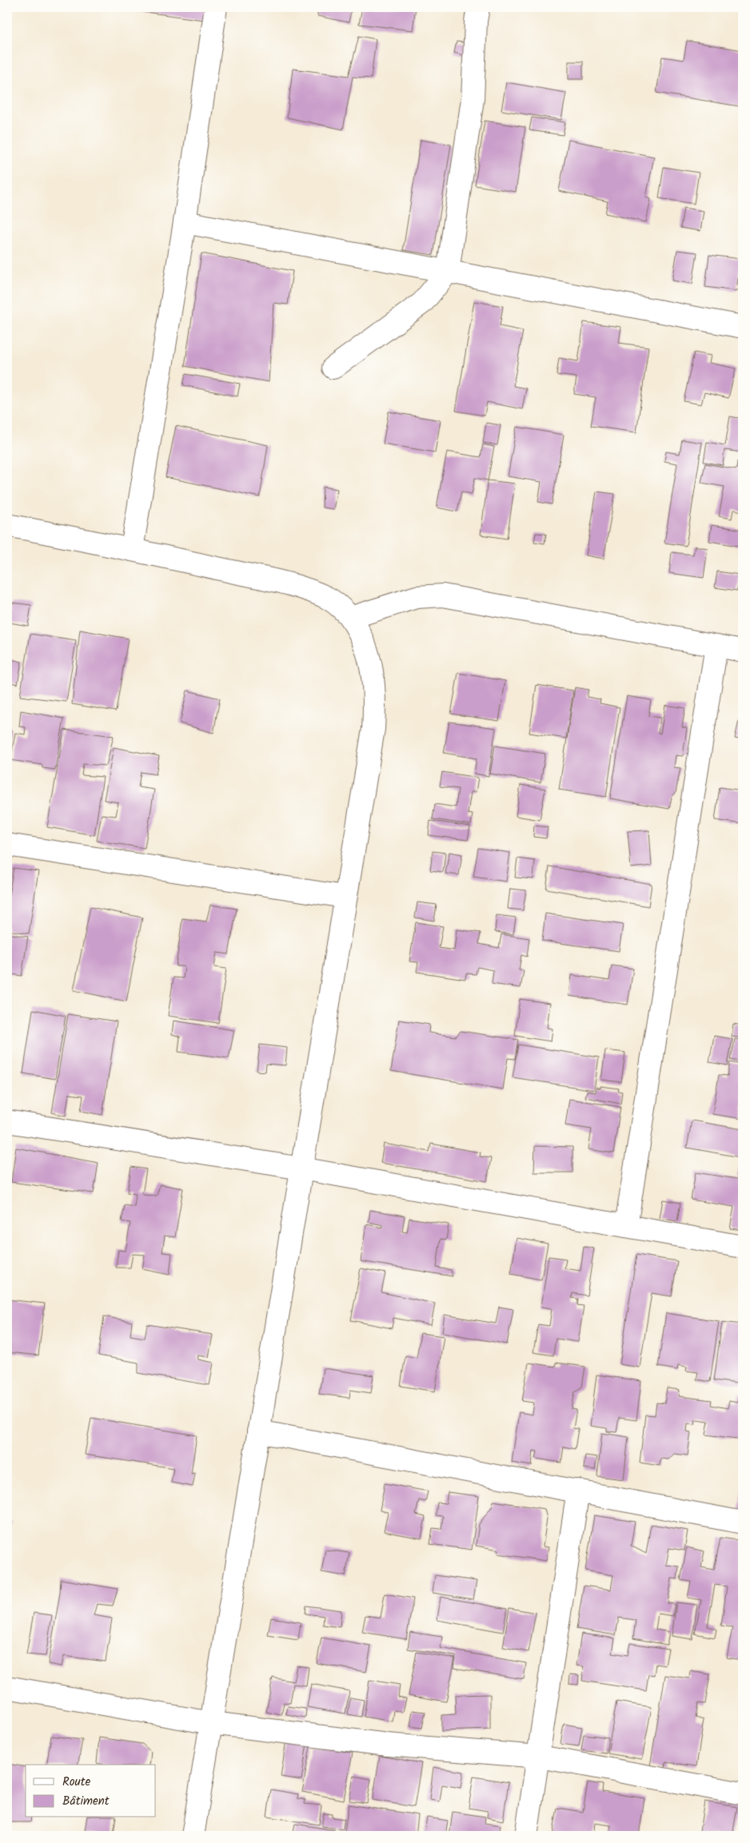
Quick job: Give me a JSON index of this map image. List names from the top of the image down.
{
  "legend": ["Route", "Bâtiment"]
}
